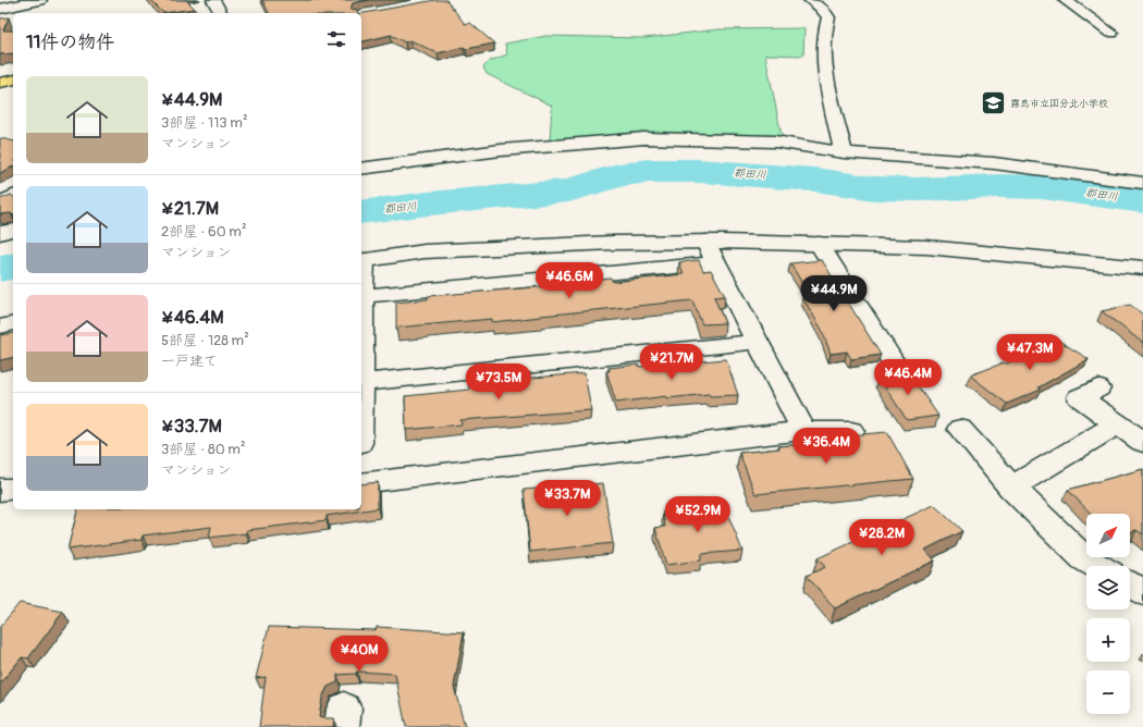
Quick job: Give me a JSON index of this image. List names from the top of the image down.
{
  "water": ["郡田川"],
  "places": {
    "school or university": ["霧島市立国分北小学校"]
  },
  "north": "top right",
  "page": {
    "heading": "11件の物件",
    "list": [
      {
        "name": "¥44.9M",
        "note": "3部屋 · 113 m² · マンション"
      },
      {
        "name": "¥21.7M",
        "note": "2部屋 · 60 m² · マンション"
      },
      {
        "name": "¥46.4M",
        "note": "5部屋 · 128 m² · 一戸建て"
      },
      {
        "name": "¥33.7M",
        "note": "3部屋 · 80 m² · マンション"
      }
    ],
    "price": [
      "¥46.6M",
      "¥44.9M",
      "¥47.3M",
      "¥21.7M",
      "¥46.4M",
      "¥73.5M",
      "¥36.4M",
      "¥33.7M",
      "¥52.9M",
      "¥28.2M",
      "¥40M"
    ],
    "map_buttons": ["+", "−"]
  }
}
